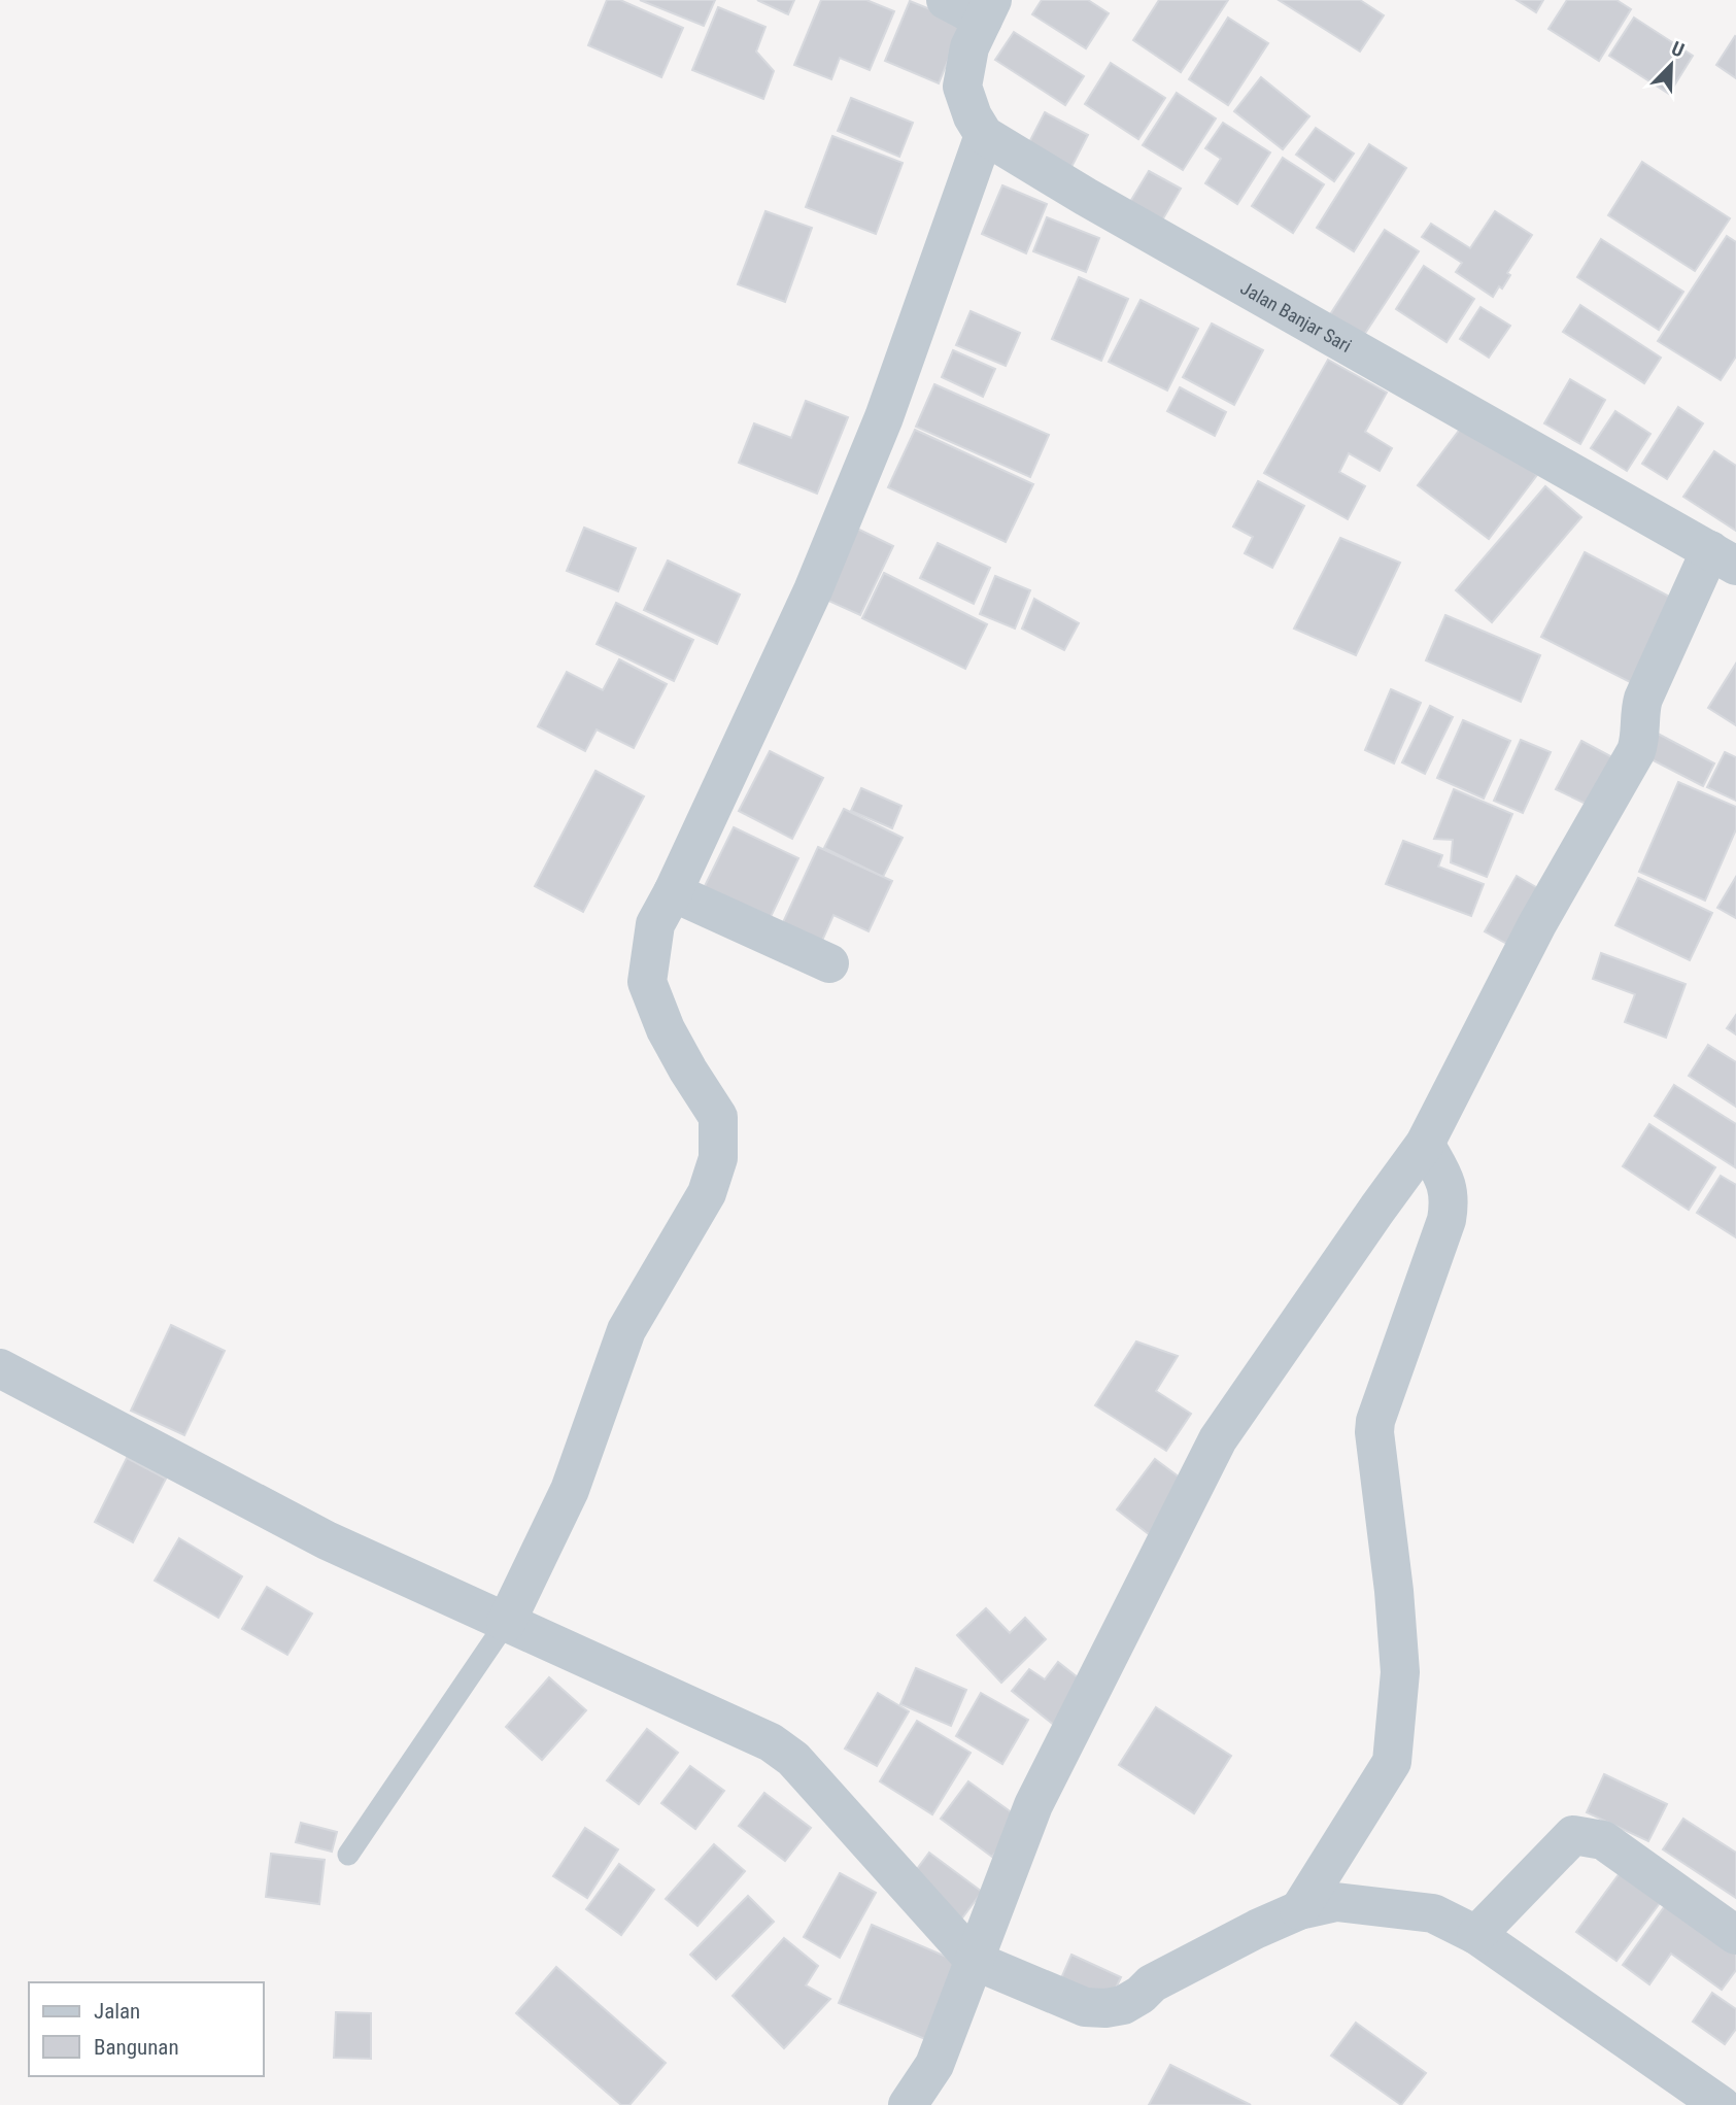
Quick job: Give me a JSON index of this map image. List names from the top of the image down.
{
  "streets": {
    "street": ["Jalan Banjar Sari"]
  },
  "legend": ["Jalan", "Bangunan"],
  "north": "top right"
}
